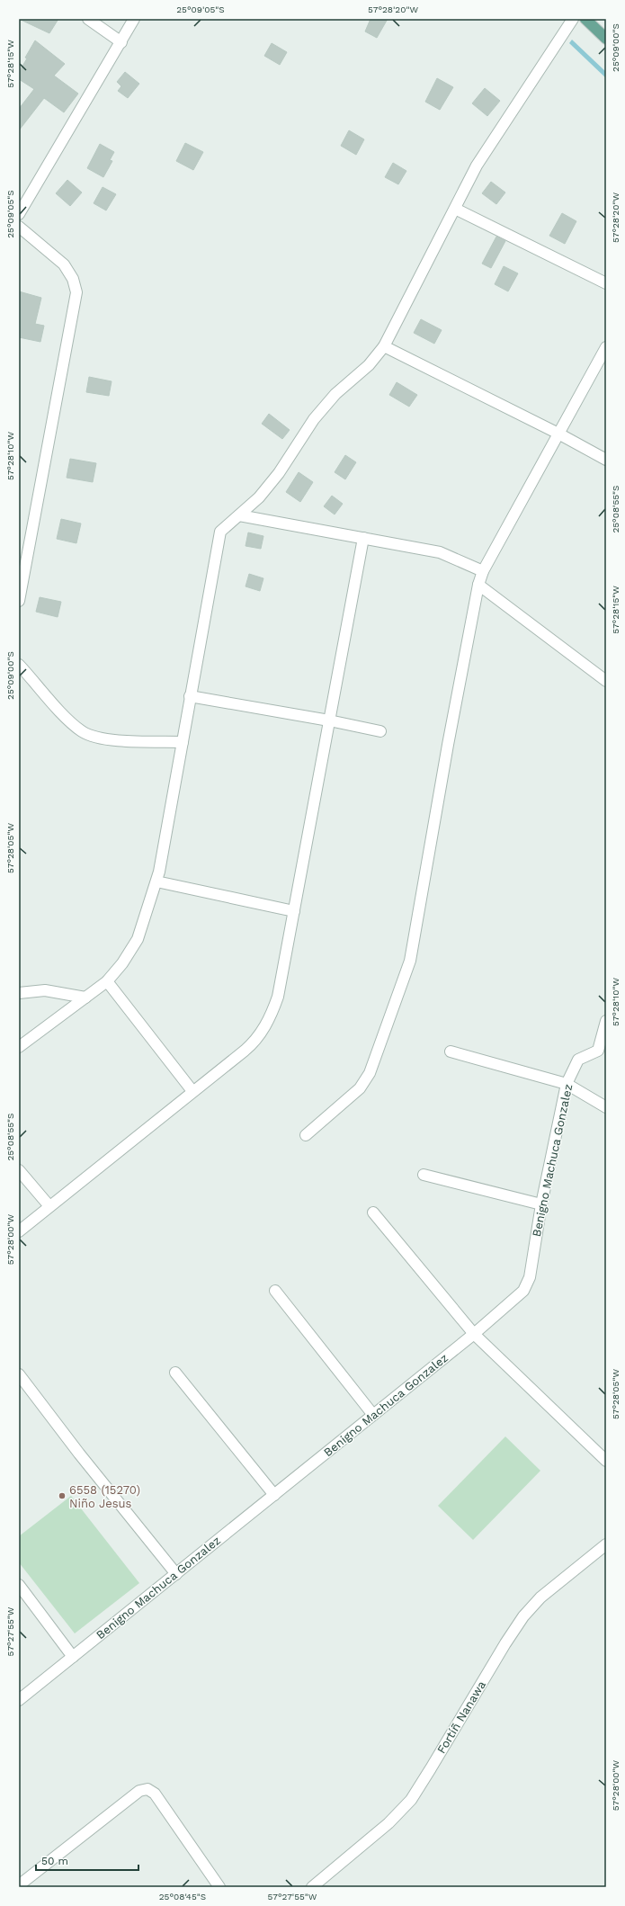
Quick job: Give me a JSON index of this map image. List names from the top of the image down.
{
  "streets": {
    "street": ["Benigno Machuca Gonzalez", "Fortíñ Nanawa"]
  },
  "places": ["6558 (15270) Niño Jesus"],
  "scale_bar": "50 m",
  "coordinates": [
    "25°09'05\"S",
    "57°28'20\"W",
    "25°09'00\"S",
    "57°28'15\"W",
    "57°28'10\"W",
    "25°08'55\"S",
    "57°28'05\"W",
    "57°28'00\"W",
    "57°27'55\"W",
    "25°08'45\"S"
  ]
}
